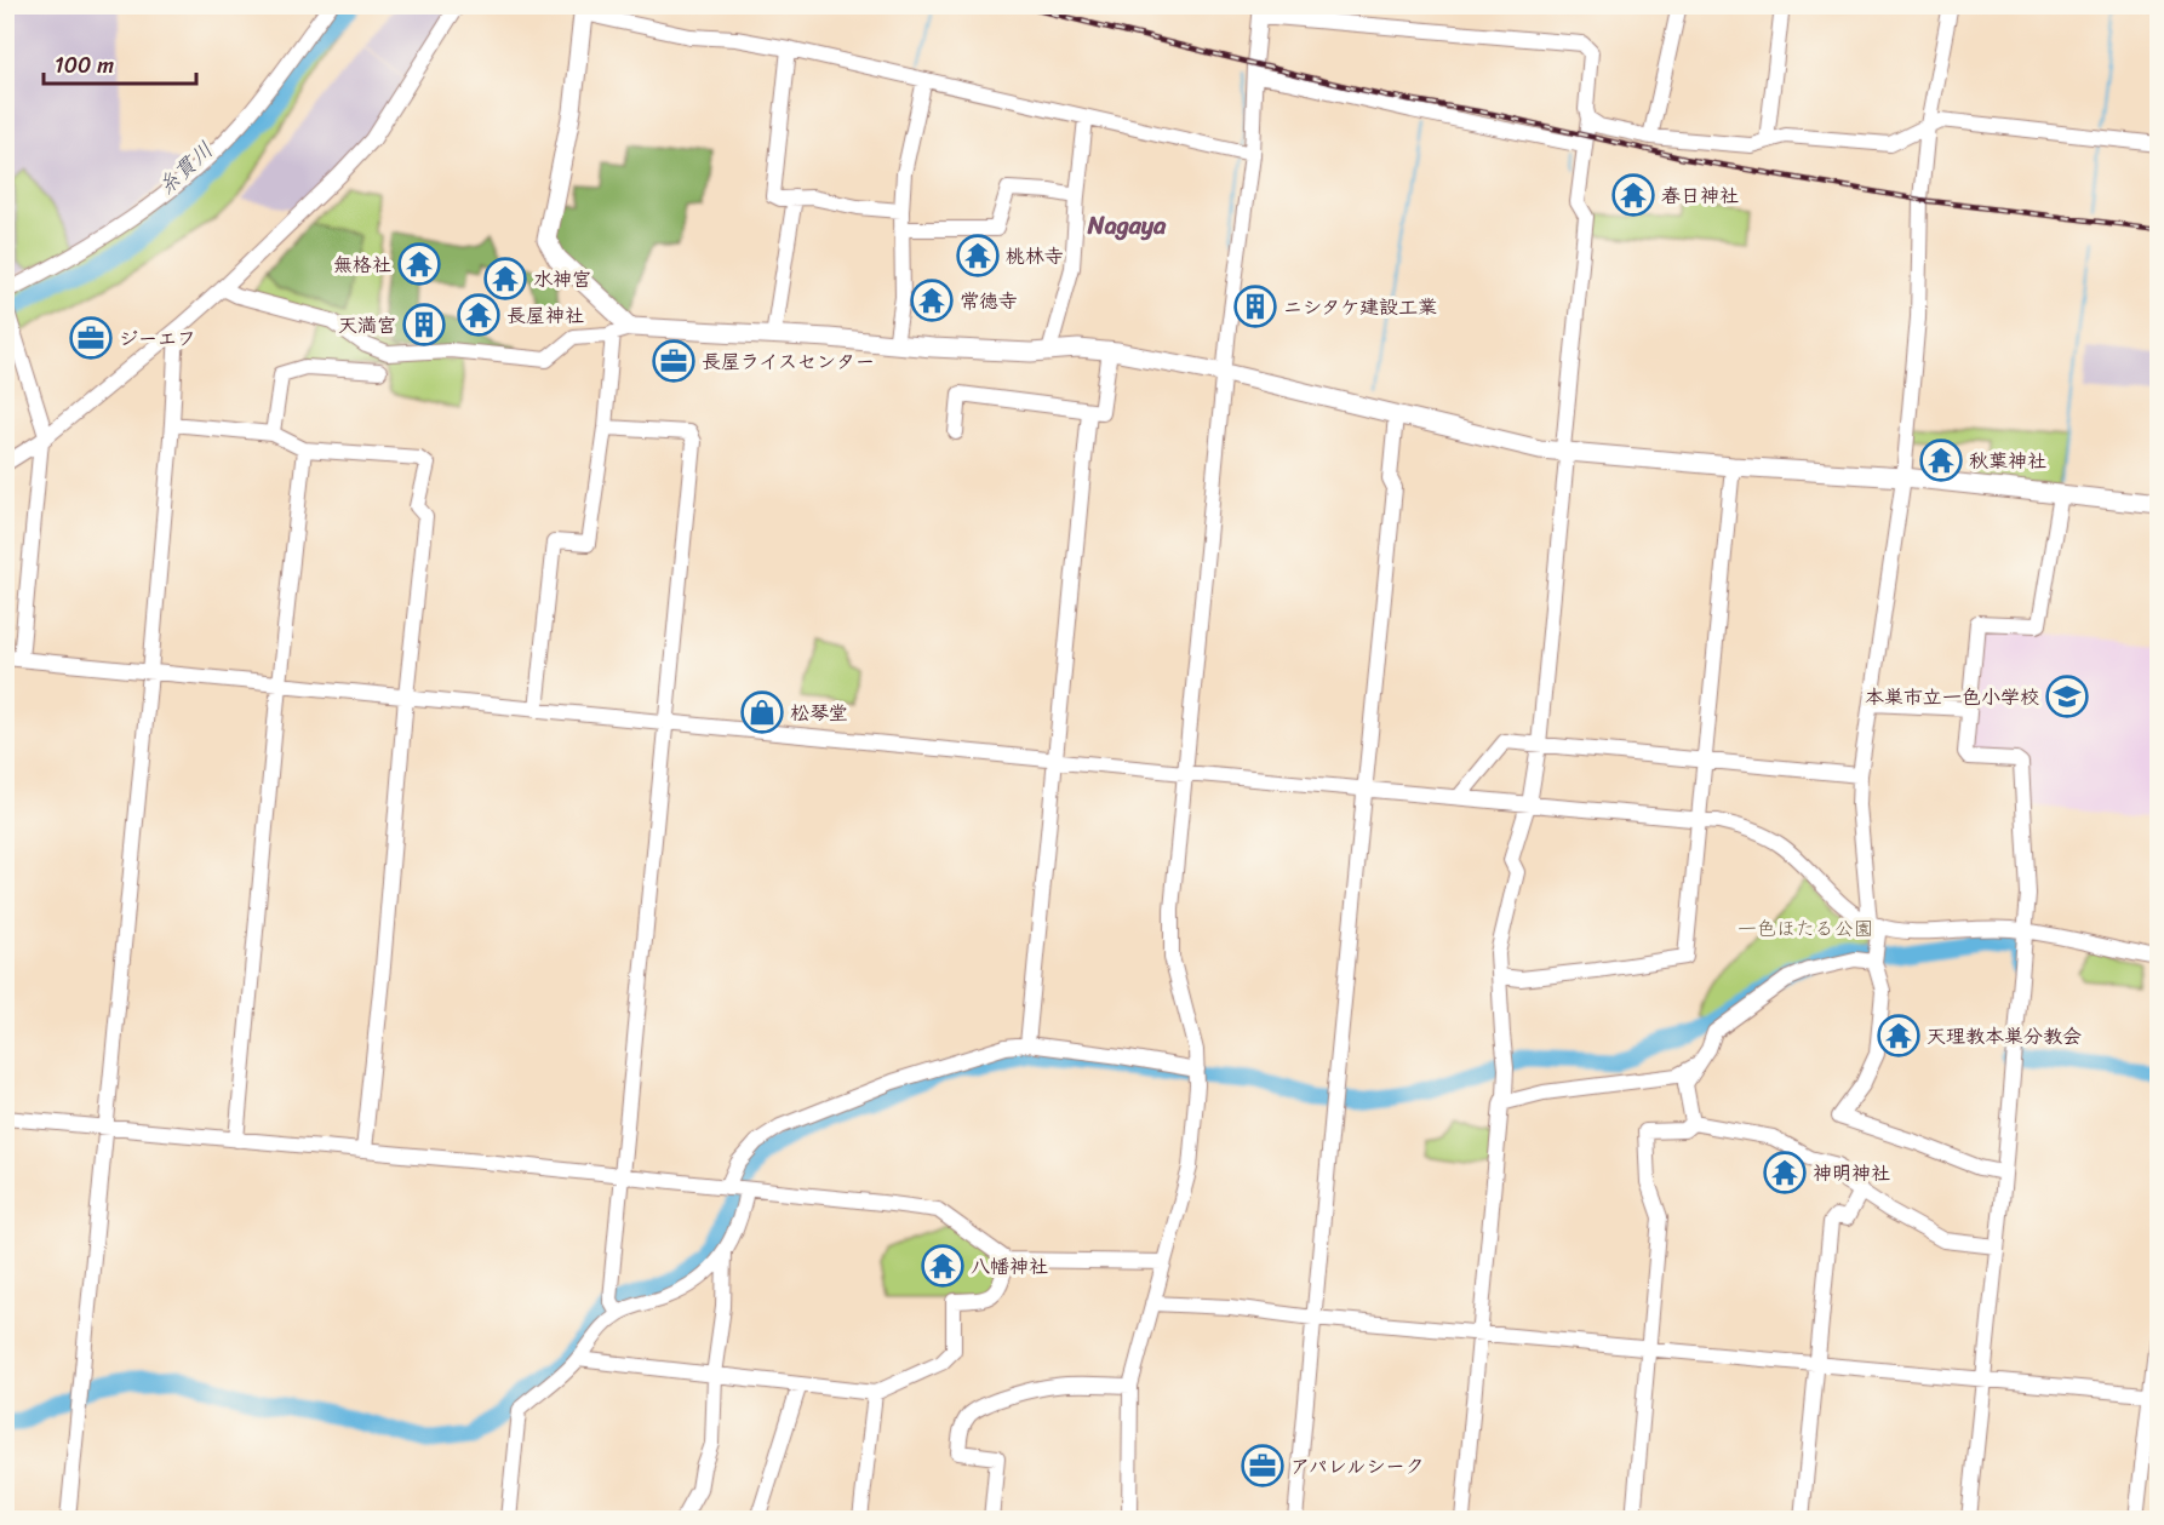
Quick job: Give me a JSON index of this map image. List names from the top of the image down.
{
  "districts": ["Nagaya"],
  "water": ["糸貫川"],
  "parks": ["一色ほたる公園"],
  "places": {
    "temple": [
      "春日神社",
      "桃林寺",
      "無格社",
      "水神宮",
      "常徳寺",
      "長屋神社",
      "秋葉神社",
      "天理教本巣分教会",
      "神明神社",
      "八幡神社"
    ],
    "building": ["ニシタケ建設工業", "天満宮"],
    "office": ["ジーエフ", "長屋ライスセンター", "アパレルシーク"],
    "school or university": ["本巣市立一色小学校"],
    "shop": ["松琴堂"]
  },
  "scale_bar": "100 m"
}
